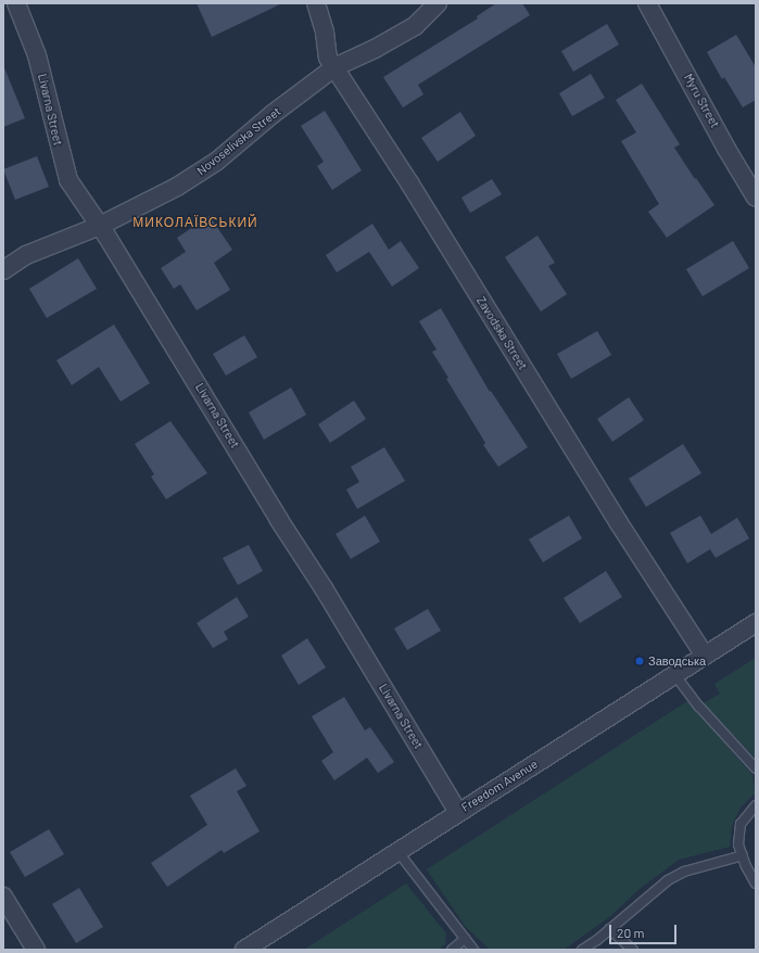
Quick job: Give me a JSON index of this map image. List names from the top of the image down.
{
  "streets": {
    "street": [
      "Myru Street",
      "Livarna Street",
      "Novoselivska Street",
      "Zavodska Street",
      "Freedom Avenue"
    ]
  },
  "crossings": [
    ["Livarna Street", "Novoselivska Street"],
    ["Livarna Street", "Freedom Avenue"],
    ["Novoselivska Street", "Zavodska Street"],
    ["Zavodska Street", "Freedom Avenue"]
  ],
  "districts": ["МИКОЛАЇВСЬКИЙ"],
  "places": ["Заводська"],
  "scale_bar": "20 m"
}
